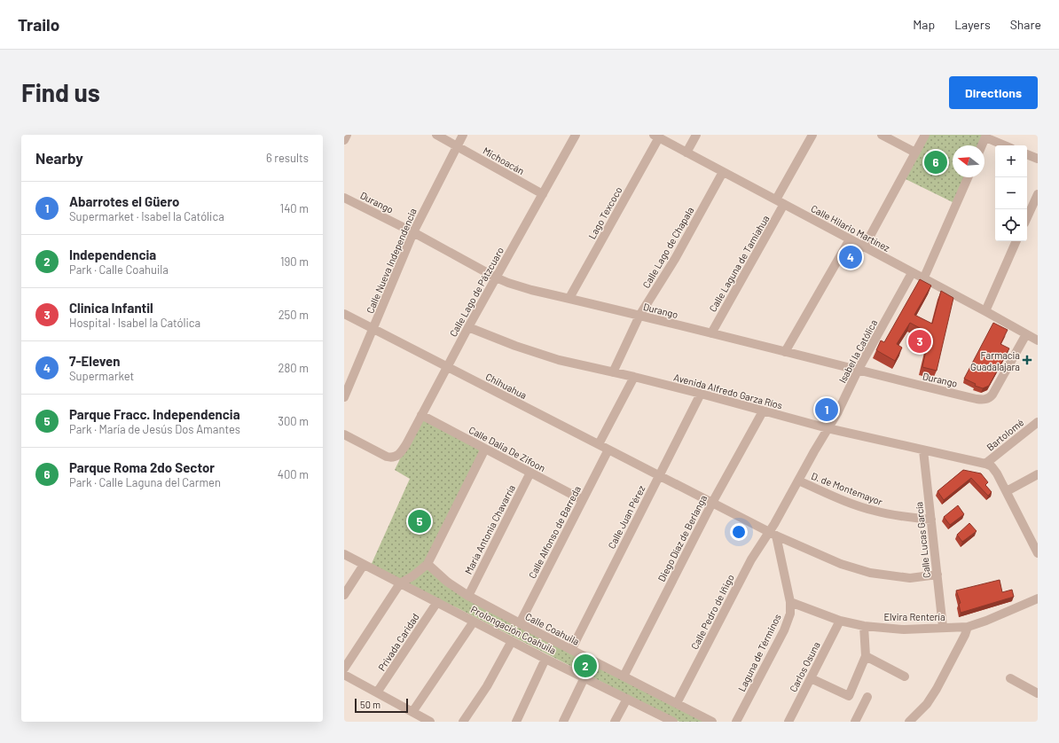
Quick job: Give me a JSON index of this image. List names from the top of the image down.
{
  "streets": {
    "street": [
      "Michoacán",
      "Durango",
      "Lago Texcoco",
      "Calle Hilario Martínez",
      "Calle Lago de Chapala",
      "Calle Nueva Independencia",
      "Calle Laguna de Tamiahua",
      "Calle Lago de Pátzcuaro",
      "Isabel la Católica",
      "Chihuahua",
      "Avenida Alfredo Garza Ríos",
      "Bartolomé",
      "Calle Dalia De Zifoon",
      "D. de Montemayor",
      "Calle Juan Pérez",
      "María Antonia Chavarría",
      "Calle Alfonso de Barreda",
      "Diego Díaz de Berlanga",
      "Calle Lucas García",
      "Calle Pedro de Iñigo",
      "Elvira Rentería",
      "Calle Coahuila",
      "Prolongación Coahuila",
      "Privada Caridad",
      "Laguna de Términos",
      "Carlos Osuna"
    ]
  },
  "crossings": [
    ["Michoacán", "Calle Nueva Independencia"],
    ["Michoacán", "Calle Lago de Pátzcuaro"],
    ["Durango", "Lago Texcoco"],
    ["Durango", "Calle Hilario Martínez"],
    ["Durango", "Calle Lago de Chapala"],
    ["Durango", "Calle Nueva Independencia"],
    ["Durango", "Calle Laguna de Tamiahua"],
    ["Durango", "Calle Lago de Pátzcuaro"],
    ["Durango", "Isabel la Católica"],
    ["Lago Texcoco", "Calle Hilario Martínez"],
    ["Calle Hilario Martínez", "Calle Lago de Chapala"],
    ["Calle Hilario Martínez", "Calle Laguna de Tamiahua"],
    ["Calle Hilario Martínez", "Isabel la Católica"],
    ["Calle Lago de Chapala", "Avenida Alfredo Garza Ríos"],
    ["Calle Nueva Independencia", "Chihuahua"],
    ["Calle Lago de Pátzcuaro", "Chihuahua"],
    ["Calle Lago de Pátzcuaro", "Avenida Alfredo Garza Ríos"],
    ["Calle Lago de Pátzcuaro", "Calle Dalia De Zifoon"],
    ["Isabel la Católica", "Chihuahua"],
    ["Isabel la Católica", "Avenida Alfredo Garza Ríos"],
    ["Isabel la Católica", "D. de Montemayor"],
    ["Isabel la Católica", "Calle Pedro de Iñigo"],
    ["Isabel la Católica", "Laguna de Términos"],
    ["Chihuahua", "Calle Juan Pérez"],
    ["Chihuahua", "Calle Alfonso de Barreda"],
    ["Chihuahua", "Diego Díaz de Berlanga"],
    ["Chihuahua", "Calle Lucas García"],
    ["Chihuahua", "Calle Pedro de Iñigo"],
    ["Chihuahua", "Laguna de Términos"],
    ["Avenida Alfredo Garza Ríos", "Bartolomé"],
    ["Avenida Alfredo Garza Ríos", "Calle Juan Pérez"],
    ["Avenida Alfredo Garza Ríos", "Diego Díaz de Berlanga"],
    ["Avenida Alfredo Garza Ríos", "Calle Lucas García"],
    ["Calle Dalia De Zifoon", "María Antonia Chavarría"],
    ["Calle Dalia De Zifoon", "Calle Alfonso de Barreda"],
    ["D. de Montemayor", "Calle Lucas García"],
    ["Calle Juan Pérez", "Calle Coahuila"],
    ["María Antonia Chavarría", "Calle Coahuila"],
    ["Calle Alfonso de Barreda", "Calle Coahuila"],
    ["Diego Díaz de Berlanga", "Calle Coahuila"],
    ["Calle Lucas García", "Elvira Rentería"],
    ["Calle Pedro de Iñigo", "Calle Coahuila"],
    ["Calle Pedro de Iñigo", "Laguna de Términos"],
    ["Elvira Rentería", "Laguna de Términos"],
    ["Elvira Rentería", "Carlos Osuna"],
    ["Prolongación Coahuila", "Privada Caridad"]
  ],
  "places": {
    "health": ["Farmacia Guadalajara"]
  },
  "scale_bar": "50 m",
  "north": "left",
  "page": {
    "header": "Trailo",
    "nav": ["Map", "Layers", "Share"],
    "buttons": "Directions",
    "title": "Find us",
    "heading": ["Nearby", "6 results"],
    "map_buttons": ["+", "−"],
    "pins": [
      "6",
      "4",
      "3",
      "1",
      "5",
      "2"
    ],
    "list": [
      {
        "mark": "1",
        "name": "Abarrotes el Güero",
        "note": "Supermarket · Isabel la Católica",
        "value": "140 m"
      },
      {
        "mark": "2",
        "name": "Independencia",
        "note": "Park · Calle Coahuila",
        "value": "190 m"
      },
      {
        "mark": "3",
        "name": "Clinica Infantil",
        "note": "Hospital · Isabel la Católica",
        "value": "250 m"
      },
      {
        "mark": "4",
        "name": "7-Eleven",
        "note": "Supermarket",
        "value": "280 m"
      },
      {
        "mark": "5",
        "name": "Parque Fracc. Independencia",
        "note": "Park · María de Jesús Dos Amantes",
        "value": "300 m"
      },
      {
        "mark": "6",
        "name": "Parque Roma 2do Sector",
        "note": "Park · Calle Laguna del Carmen",
        "value": "400 m"
      }
    ],
    "scale": "50 m"
  }
}
